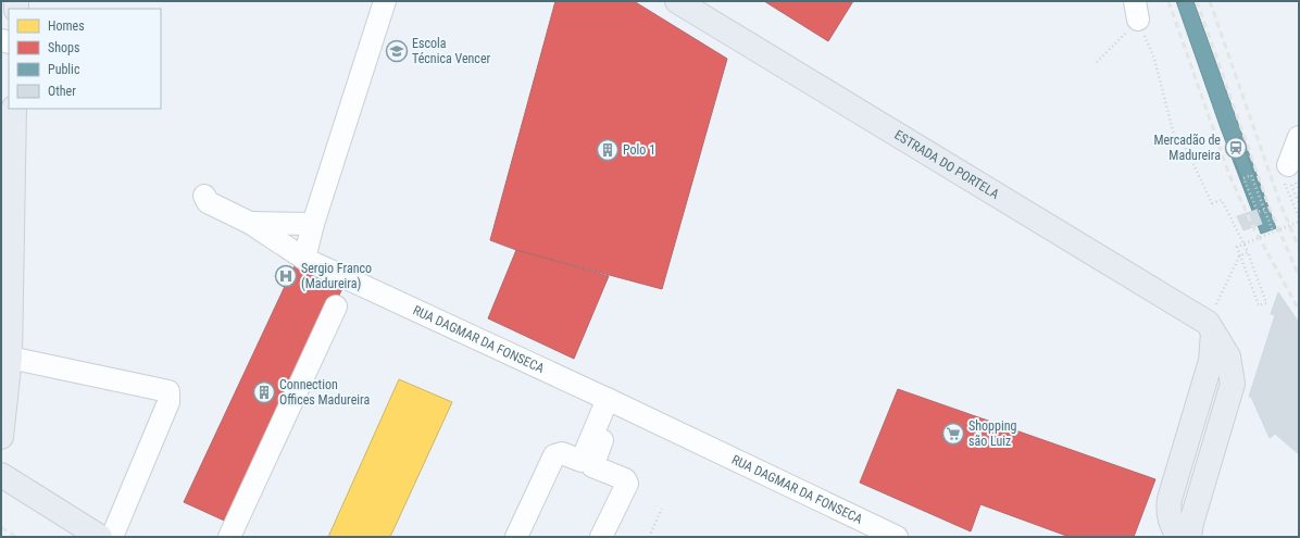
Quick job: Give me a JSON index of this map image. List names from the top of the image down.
{
  "streets": {
    "main road": ["ESTRADA DO PORTELA"],
    "street": ["RUA DAGMAR DA FONSECA"]
  },
  "places": {
    "school or university": ["Escola Técnica Vencer"],
    "station": ["Mercadão de Madureira"],
    "building": ["Polo 1", "Connection Offices Madureira"],
    "hospital": ["Sergio Franco (Madureira)"],
    "supermarket": ["Shopping são Luiz"]
  },
  "legend": [
    "Homes",
    "Shops",
    "Public",
    "Other"
  ]
}
